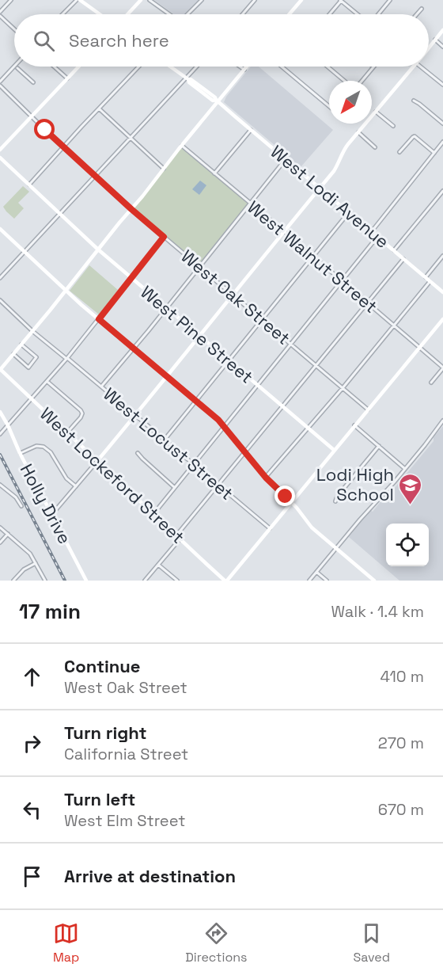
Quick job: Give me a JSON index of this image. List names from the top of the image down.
{
  "streets": {
    "street": [
      "West Lodi Avenue",
      "West Walnut Street",
      "West Oak Street",
      "West Pine Street",
      "West Locust Street",
      "West Lockeford Street",
      "Holly Drive"
    ]
  },
  "places": {
    "school or university": ["Lodi High School"]
  },
  "north": "bottom left",
  "page": {
    "search": "Search here",
    "heading": ["17 min", "Walk · 1.4 km"],
    "list": [
      ["Continue", "West Oak Street", "410 m"],
      ["Turn right", "California Street", "270 m"],
      ["Turn left", "West Elm Street", "670 m"],
      "Arrive at destination"
    ],
    "nav": ["Map", "Directions", "Saved"]
  }
}
